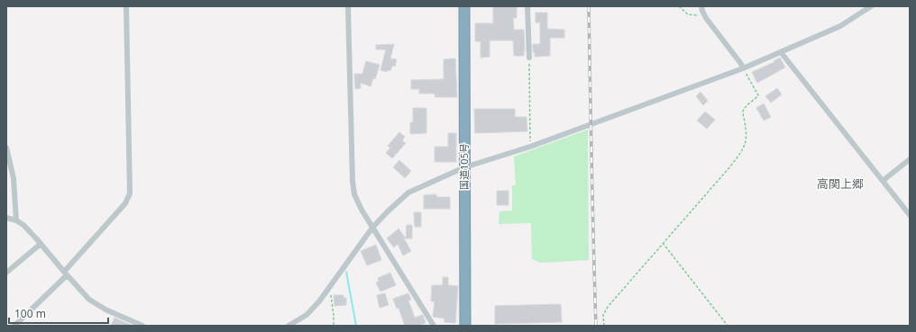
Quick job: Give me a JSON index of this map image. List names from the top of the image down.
{
  "streets": {
    "highway": ["国道105号"]
  },
  "districts": ["高関上郷"],
  "scale_bar": "100 m"
}
